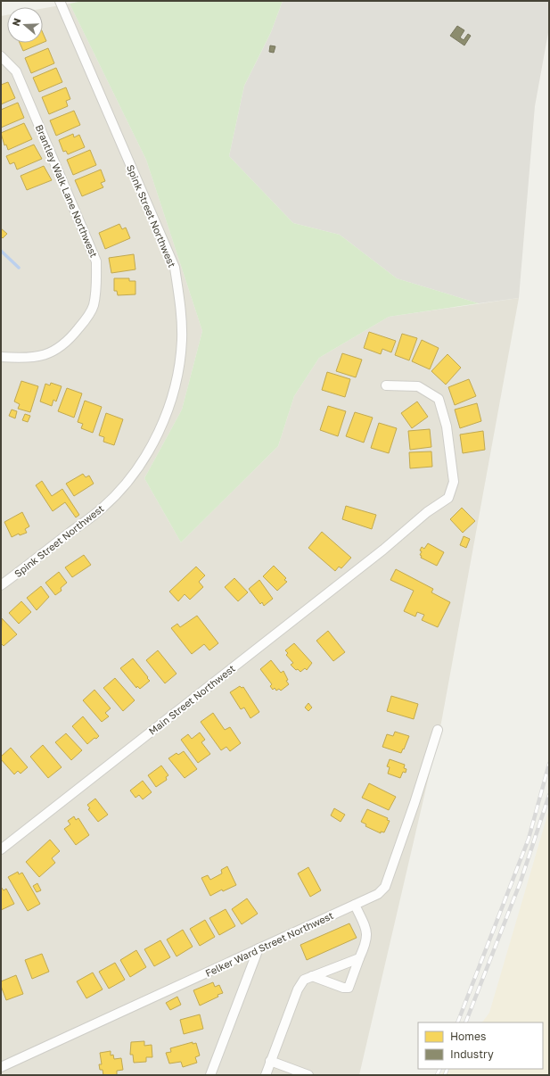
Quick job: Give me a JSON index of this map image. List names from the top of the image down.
{
  "streets": {
    "street": [
      "Brantley Walk Lane Northwest",
      "Spink Street Northwest",
      "Main Street Northwest",
      "Felker Ward Street Northwest"
    ]
  },
  "legend": ["Homes", "Industry"],
  "north": "left"
}
